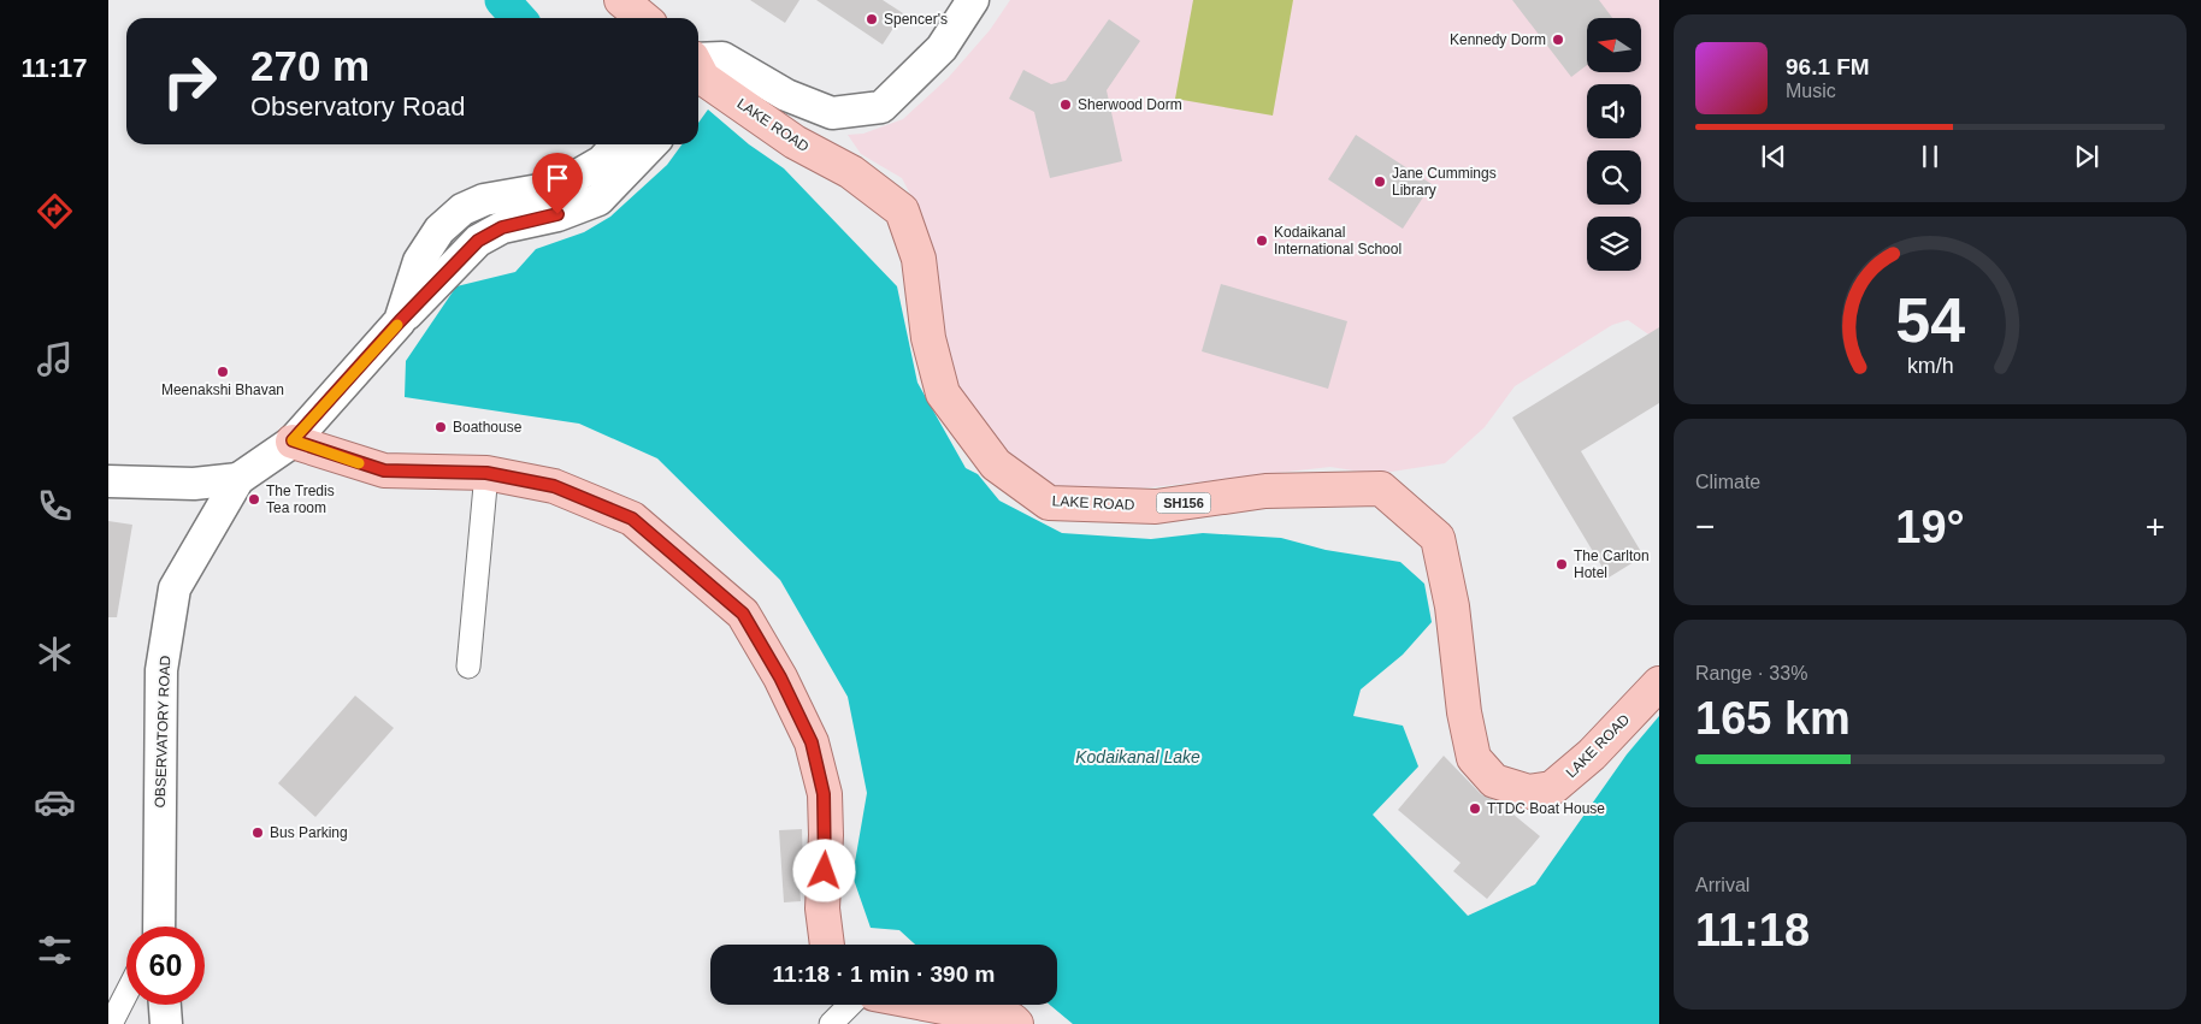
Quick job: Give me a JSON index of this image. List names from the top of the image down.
{
  "streets": {
    "main road": ["LAKE ROAD", "SH156", "OBSERVATORY ROAD"]
  },
  "water": ["Kodaikanal Lake"],
  "places": [
    "Spencer's",
    "Kennedy Dorm",
    "Sherwood Dorm",
    "Jane Cummings Library",
    "Kodaikanal International School",
    "Meenakshi Bhavan",
    "Boathouse",
    "The Tredis Tea room",
    "The Carlton Hotel",
    "TTDC Boat House",
    "Bus Parking"
  ],
  "north": "left",
  "page": {
    "tabs": "11:17",
    "turn": ["270 m", "Observatory Road"],
    "song": ["96.1 FM", "Music"],
    "tile": [
      "Climate",
      ["Range · 33%", "165 km"],
      ["Arrival", "11:18"]
    ],
    "heat": ["−", "19°", "+"],
    "limit": "60",
    "trip": "11:18 · 1 min · 390 m",
    "gauge": ["54", "km/h"]
  }
}
